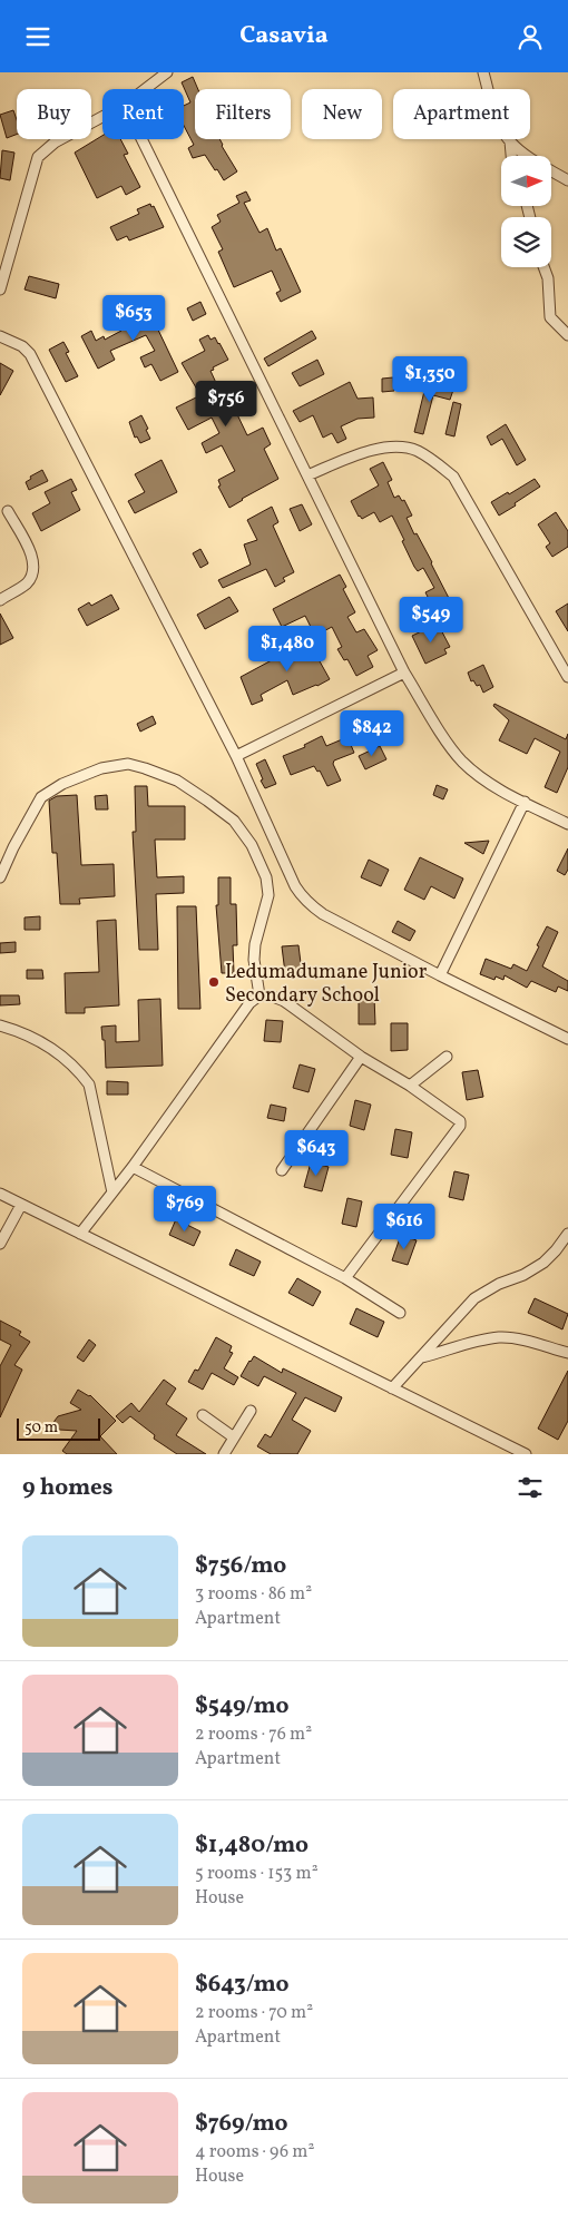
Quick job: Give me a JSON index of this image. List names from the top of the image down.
{
  "places": ["Ledumadumane Junior Secondary School"],
  "scale_bar": "50 m",
  "north": "right",
  "page": {
    "header": "Casavia",
    "chip": [
      "Buy",
      "Rent",
      "Filters",
      "New",
      "Apartment"
    ],
    "price": [
      "$653",
      "$1,350",
      "$756",
      "$549",
      "$1,480",
      "$842",
      "$643",
      "$769",
      "$616"
    ],
    "scale": "50 m",
    "heading": "9 homes",
    "list": [
      {
        "name": "$756/mo",
        "note": "3 rooms · 86 m² · Apartment"
      },
      {
        "name": "$549/mo",
        "note": "2 rooms · 76 m² · Apartment"
      },
      {
        "name": "$1,480/mo",
        "note": "5 rooms · 153 m² · House"
      },
      {
        "name": "$643/mo",
        "note": "2 rooms · 70 m² · Apartment"
      },
      {
        "name": "$769/mo",
        "note": "4 rooms · 96 m² · House"
      }
    ]
  }
}
